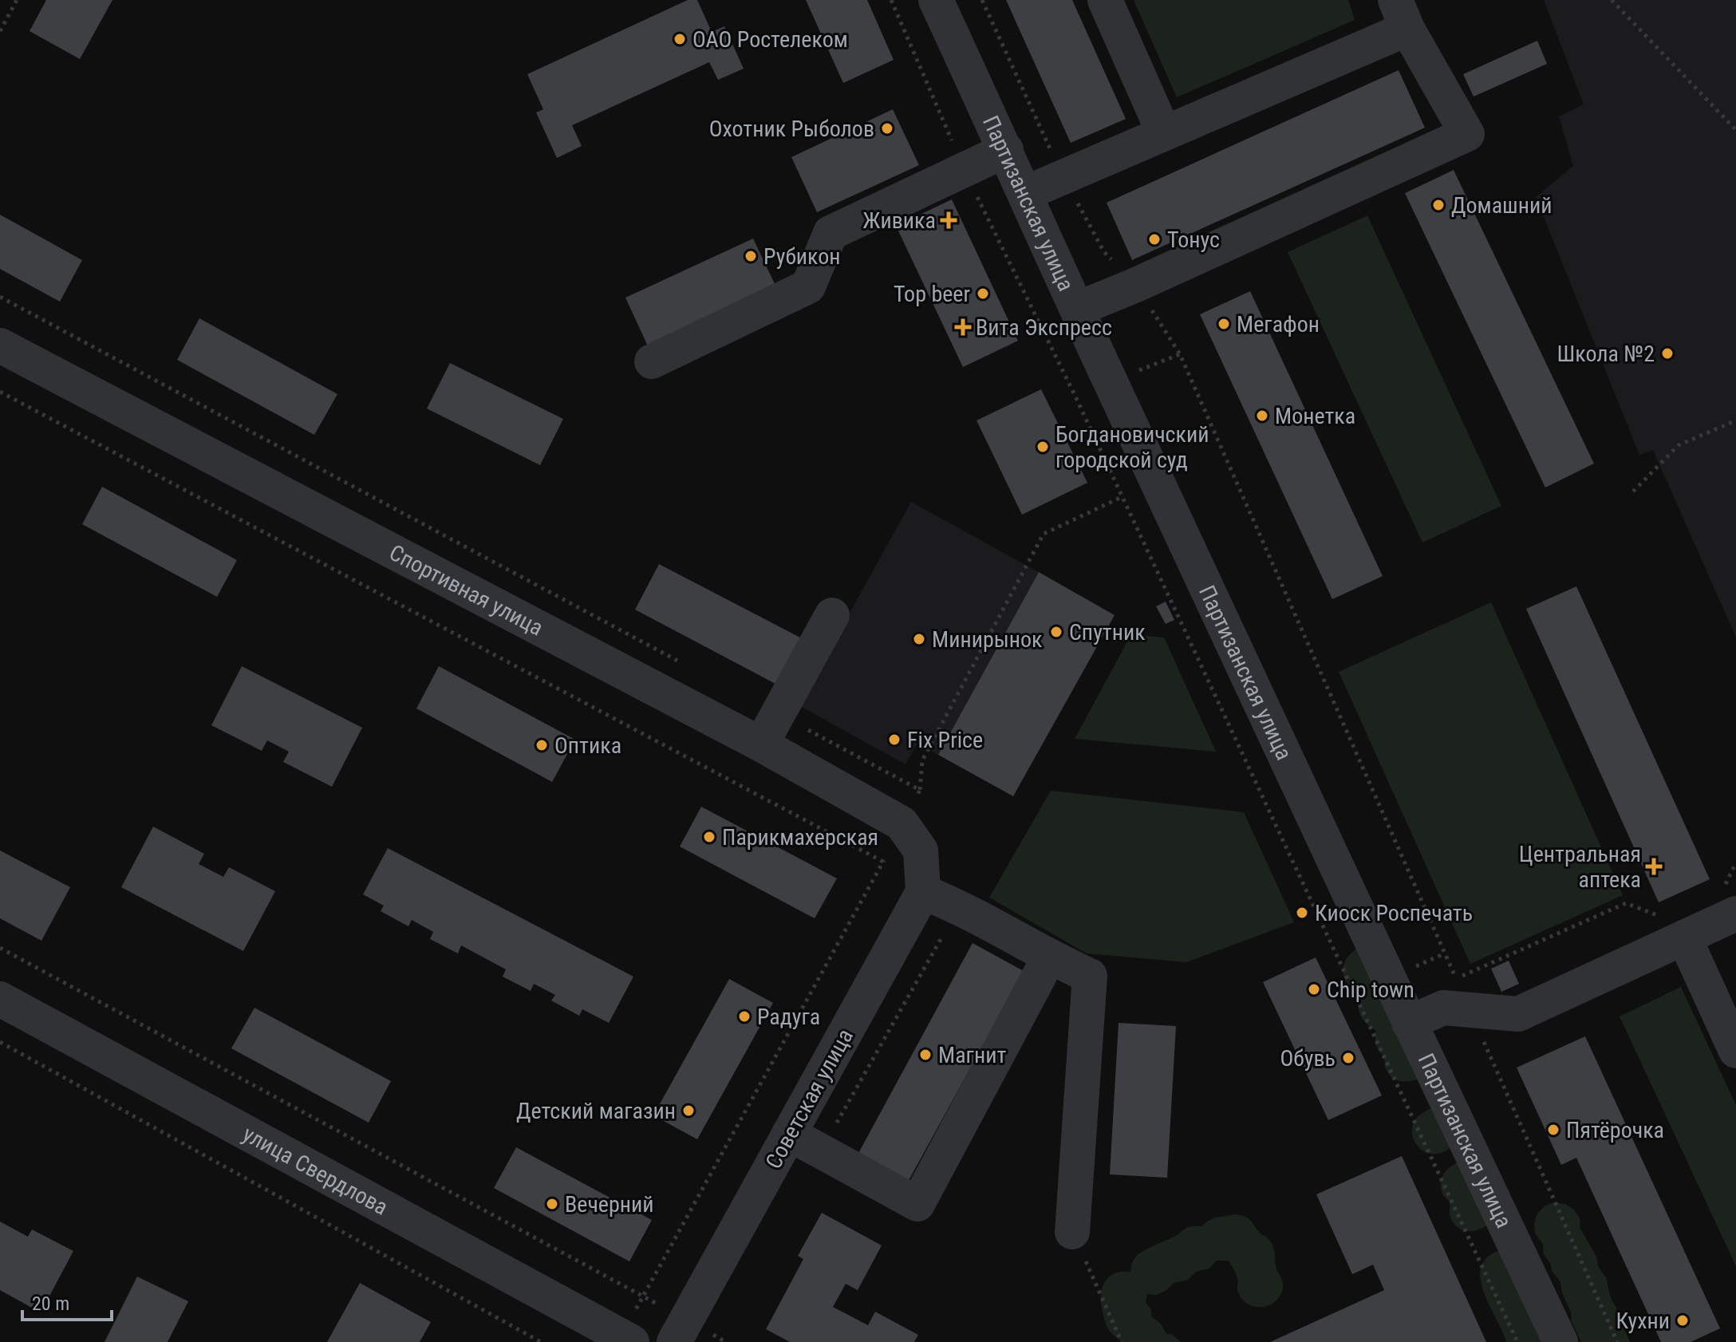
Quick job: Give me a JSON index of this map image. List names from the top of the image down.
{
  "streets": {
    "street": [
      "Партизанская улица",
      "Спортивная улица",
      "Советская улица",
      "улица Свердлова"
    ]
  },
  "crossings": [
    ["Спортивная улица", "Советская улица"]
  ],
  "places": {
    "other": [
      "ОАО Ростелеком",
      "Охотник Рыболов",
      "Домашний",
      "Тонус",
      "Рубикон",
      "Top beer",
      "Мегафон",
      "Школа №2",
      "Монетка",
      "Богдановичский городской суд",
      "Спутник",
      "Минирынок",
      "Fix Price",
      "Оптика",
      "Парикмахерская",
      "Киоск Роспечать",
      "Chip town",
      "Радуга",
      "Магнит",
      "Обувь",
      "Детский магазин",
      "Пятёрочка",
      "Вечерний",
      "Кухни"
    ],
    "health": ["Живика", "Вита Экспресс", "Центральная аптека"]
  },
  "scale_bar": "20 m"
}
